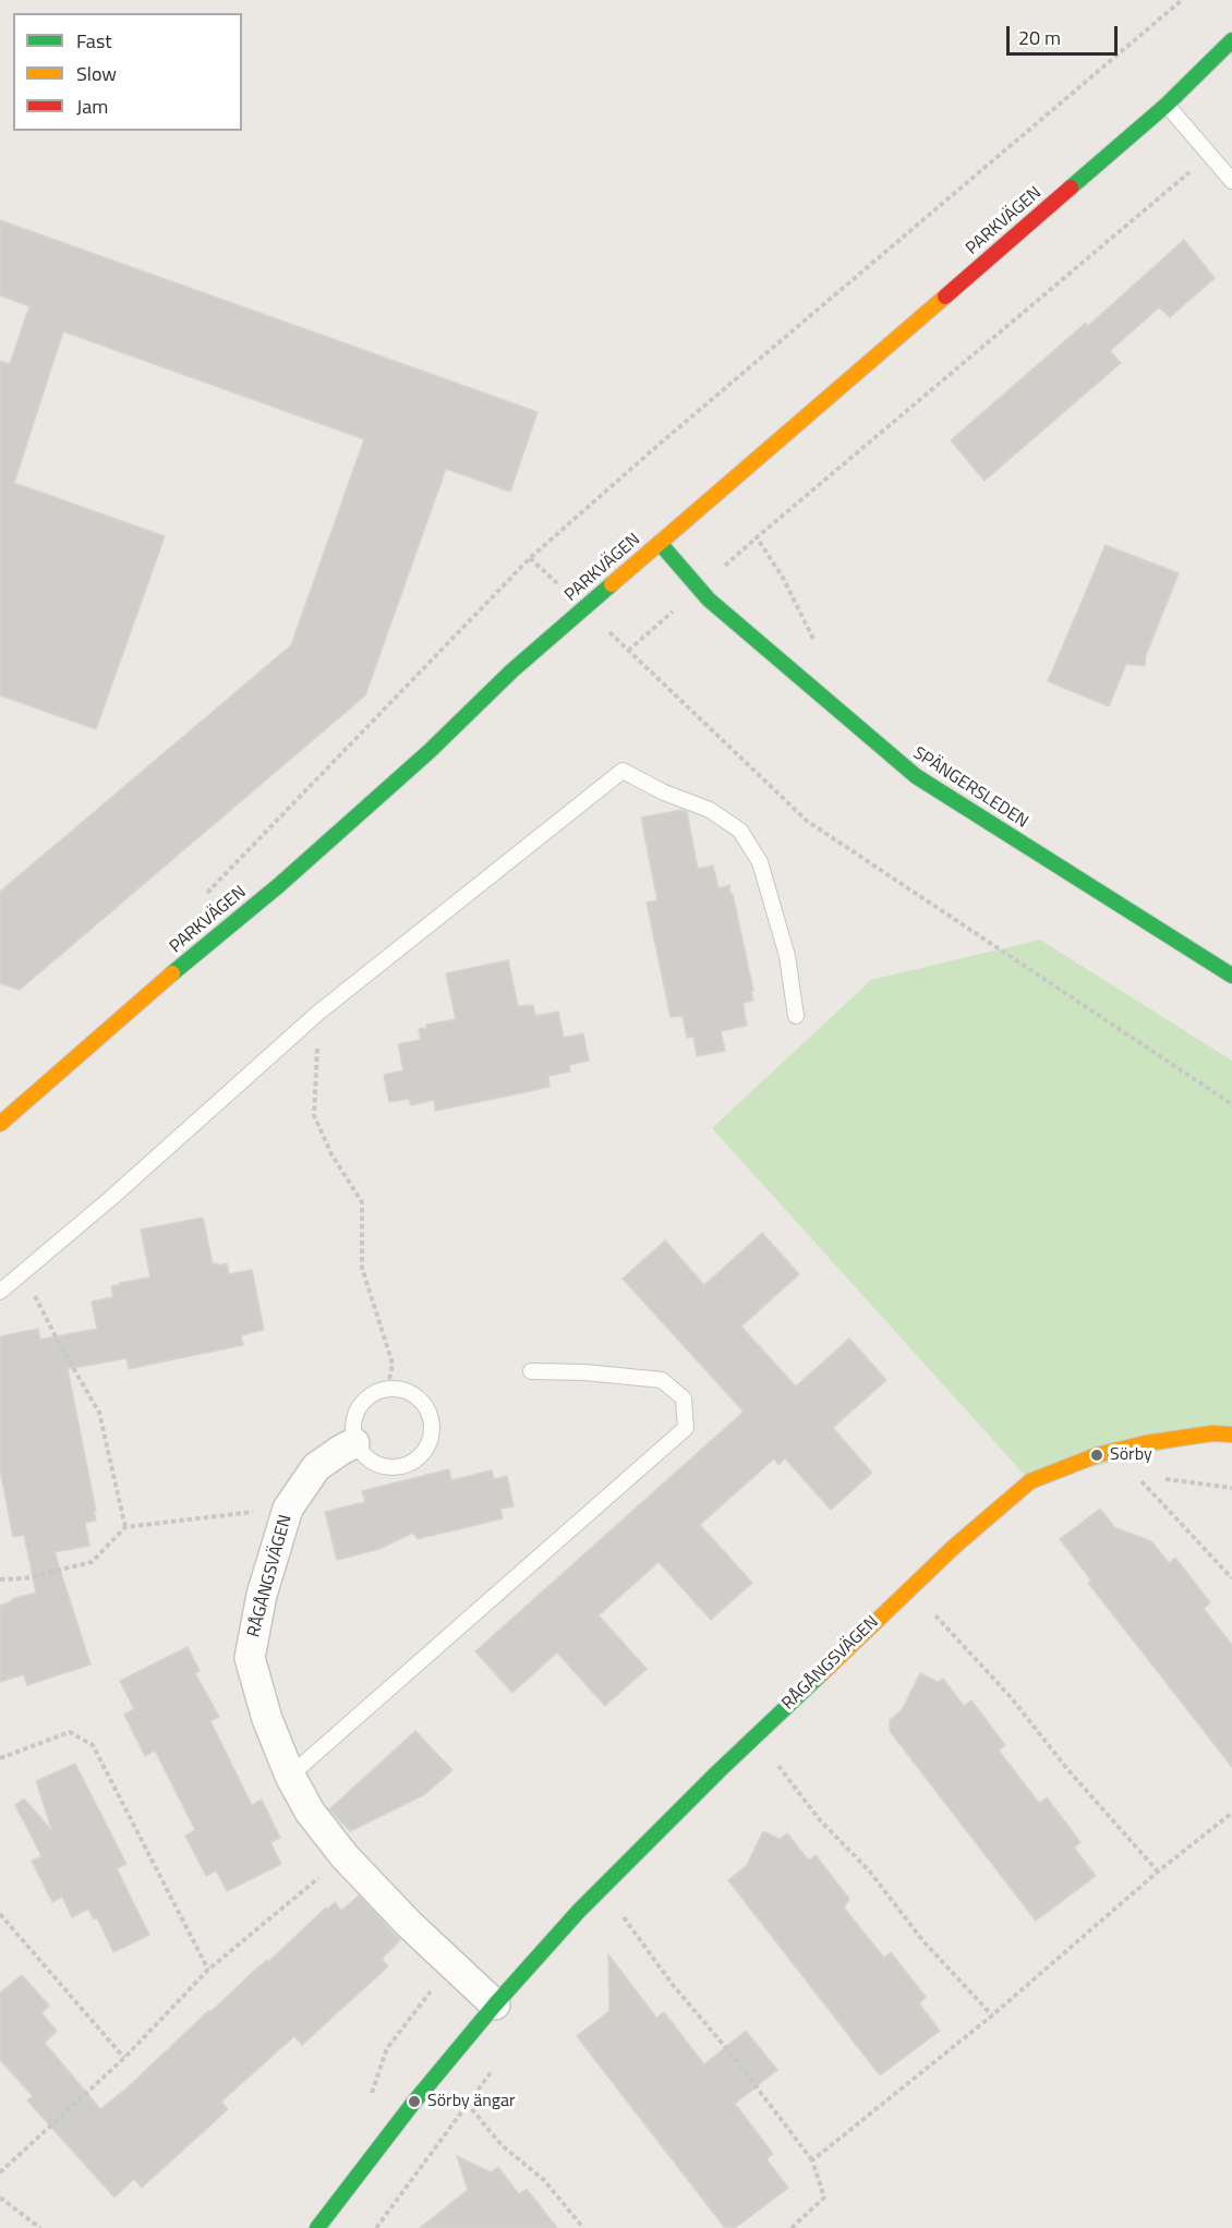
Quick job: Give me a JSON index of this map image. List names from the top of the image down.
{
  "streets": {
    "main road": ["PARKVÄGEN", "SPÄNGERSLEDEN", "RÅGÅNGSVÄGEN"]
  },
  "crossings": [
    ["PARKVÄGEN", "SPÄNGERSLEDEN"]
  ],
  "places": ["Sörby", "Sörby ängar"],
  "legend": ["Fast", "Slow", "Jam"],
  "scale_bar": "20 m"
}
